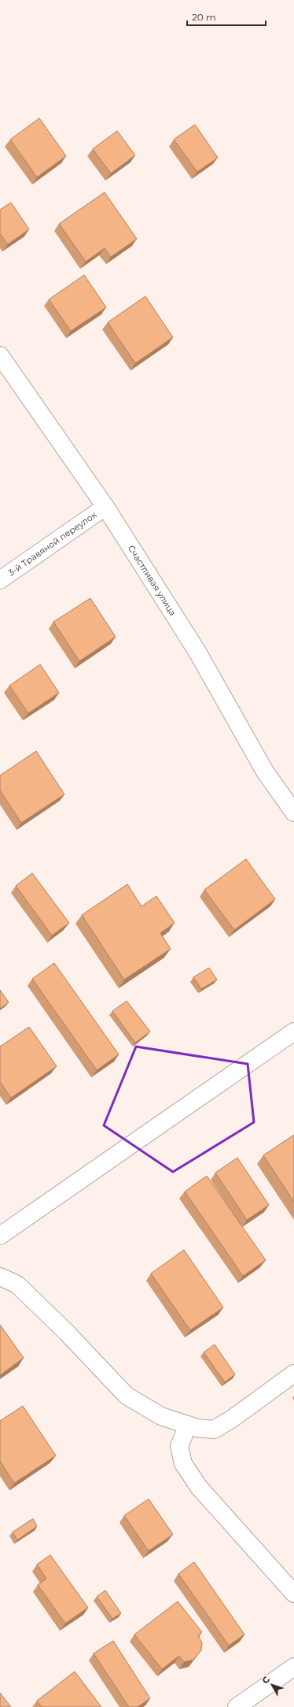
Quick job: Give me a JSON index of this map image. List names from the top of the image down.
{
  "streets": {
    "street": ["3-й Травяной переулок", "Счастливая улица"]
  },
  "crossings": [
    ["3-й Травяной переулок", "Счастливая улица"]
  ],
  "scale_bar": "20 m",
  "north": "top left"
}
